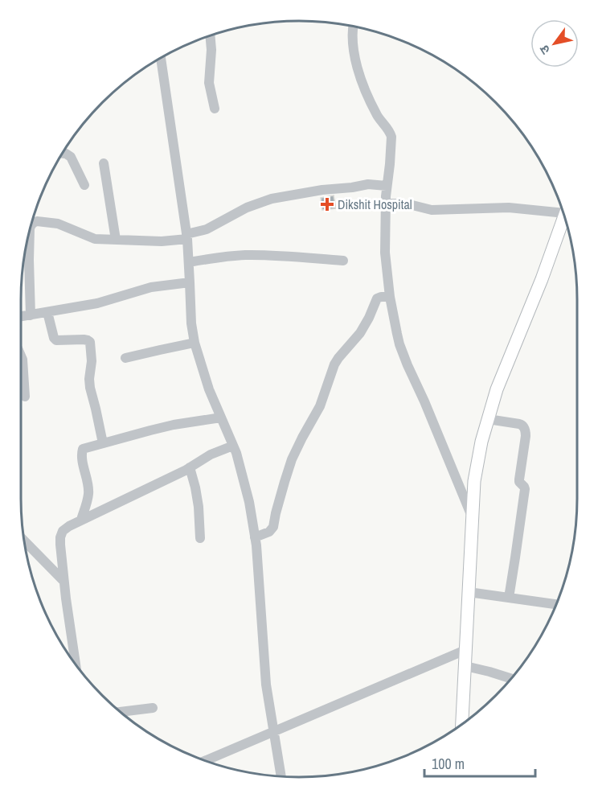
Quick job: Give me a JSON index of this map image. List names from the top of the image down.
{
  "places": {
    "health": ["Dikshit Hospital"]
  },
  "scale_bar": "100 m",
  "north": "bottom left"
}
